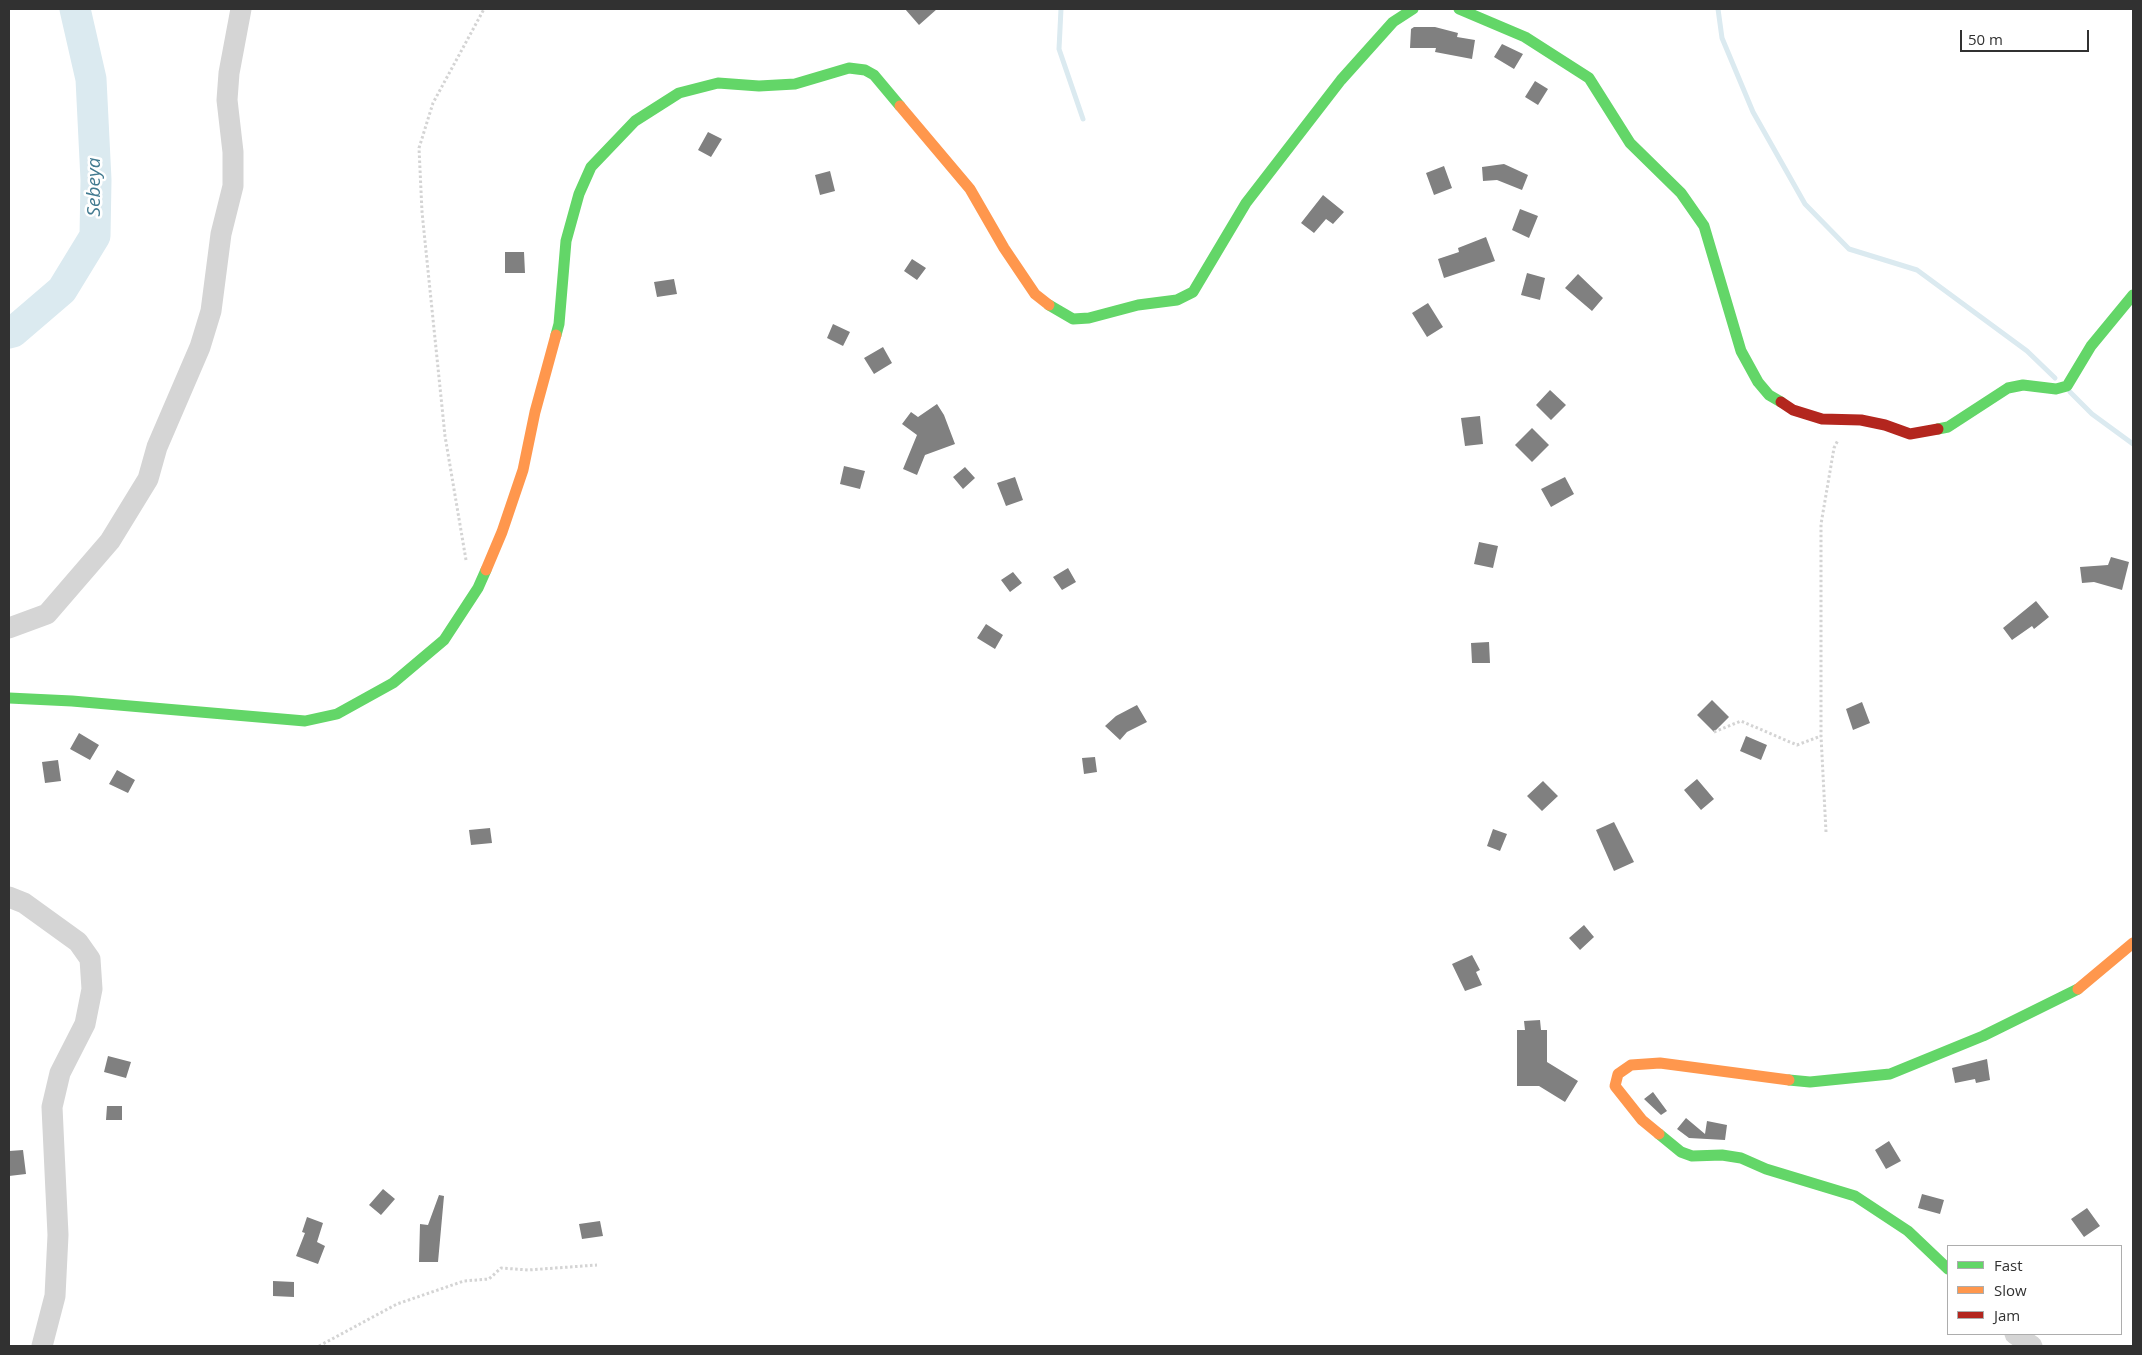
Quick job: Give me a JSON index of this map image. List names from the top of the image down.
{
  "water": ["Sebeya"],
  "legend": ["Fast", "Slow", "Jam"],
  "scale_bar": "50 m"
}
